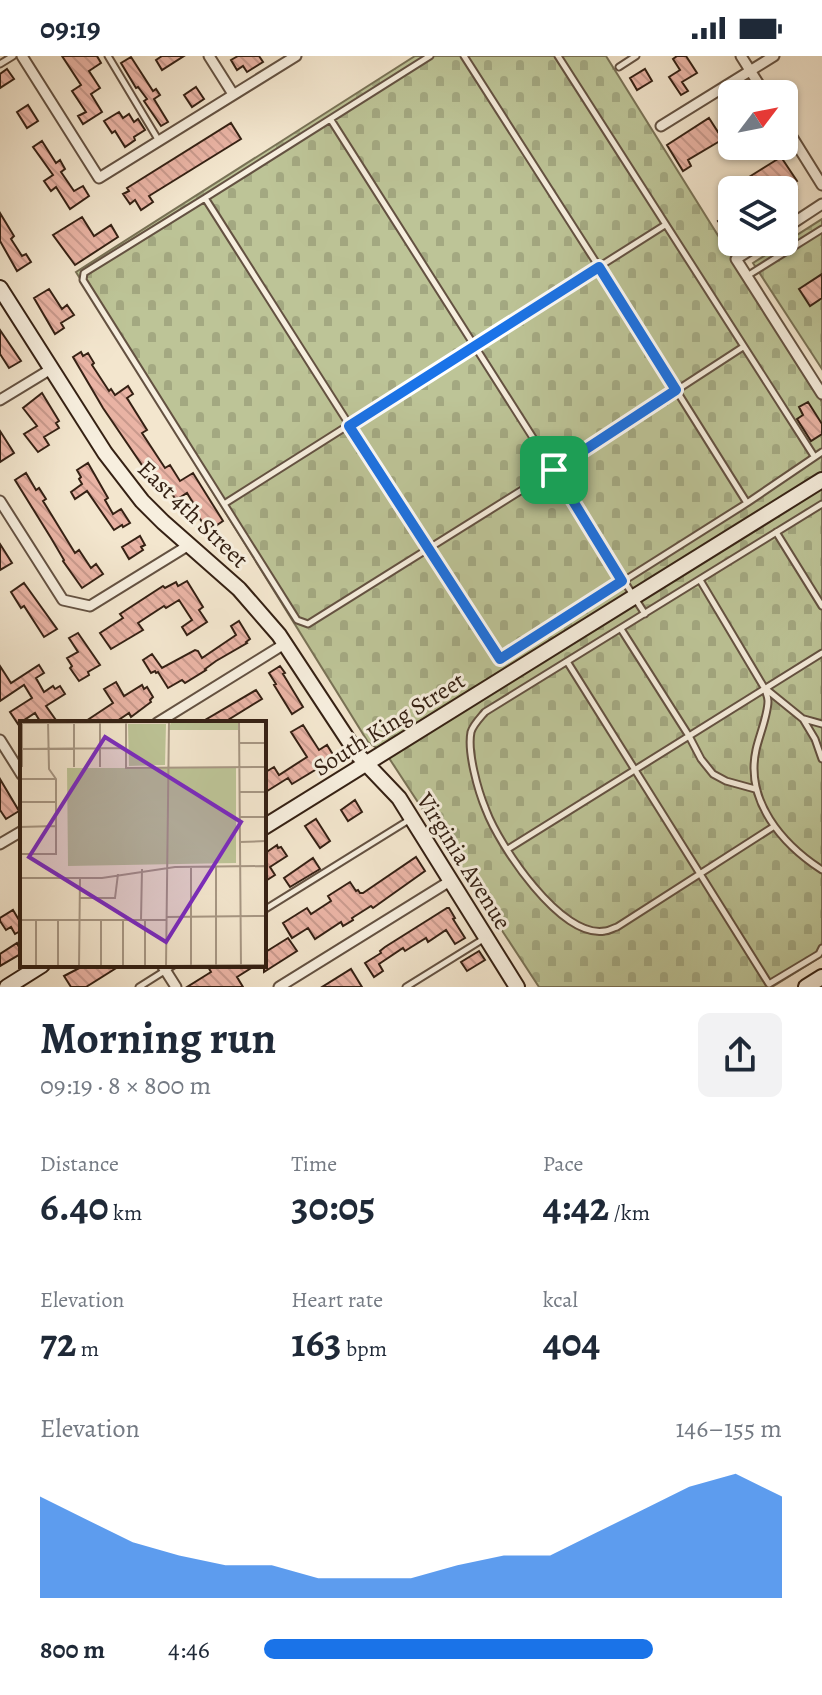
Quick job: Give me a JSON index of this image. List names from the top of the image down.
{
  "streets": {
    "street": ["East 4th Street", "South King Street", "Virginia Avenue"]
  },
  "crossings": [
    ["East 4th Street", "South King Street"],
    ["East 4th Street", "Virginia Avenue"],
    ["South King Street", "Virginia Avenue"]
  ],
  "north": "top right",
  "page": {
    "status": "09:19",
    "heading": ["Morning run", "09:19 · 8 × 800 m"],
    "stats": [
      ["Distance", "6.40 km"],
      ["Time", "30:05"],
      ["Pace", "4:42 /km"],
      ["Elevation", "72 m"],
      ["Heart rate", "163 bpm"],
      ["kcal", "404"]
    ],
    "chart": ["Elevation", "146–155 m"],
    "list": [
      {
        "name": "800 m",
        "note": "4:46"
      }
    ]
  }
}
